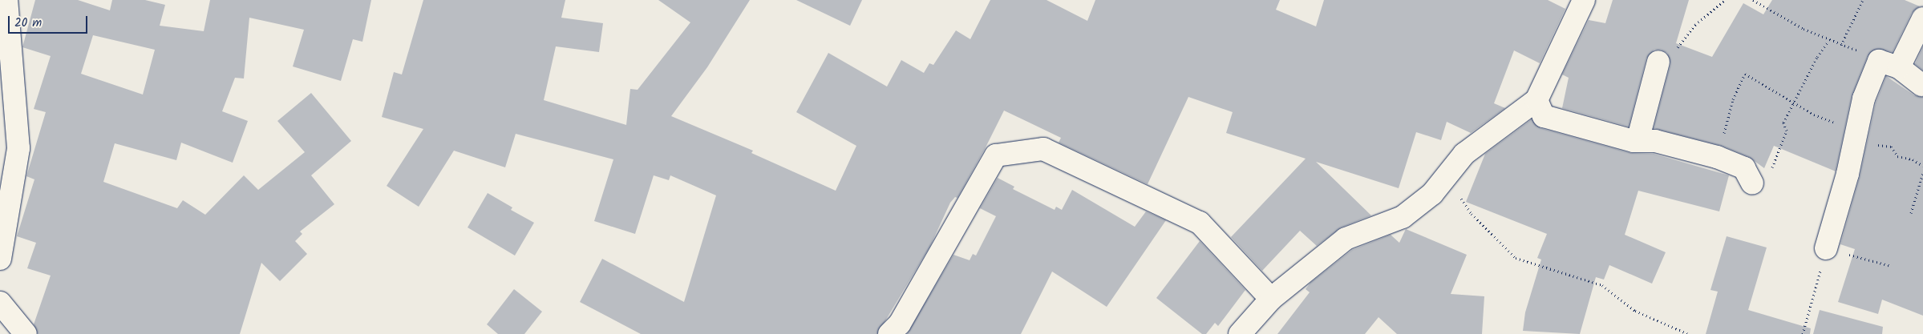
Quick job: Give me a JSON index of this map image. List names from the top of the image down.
{
  "scale_bar": "20 m"
}
